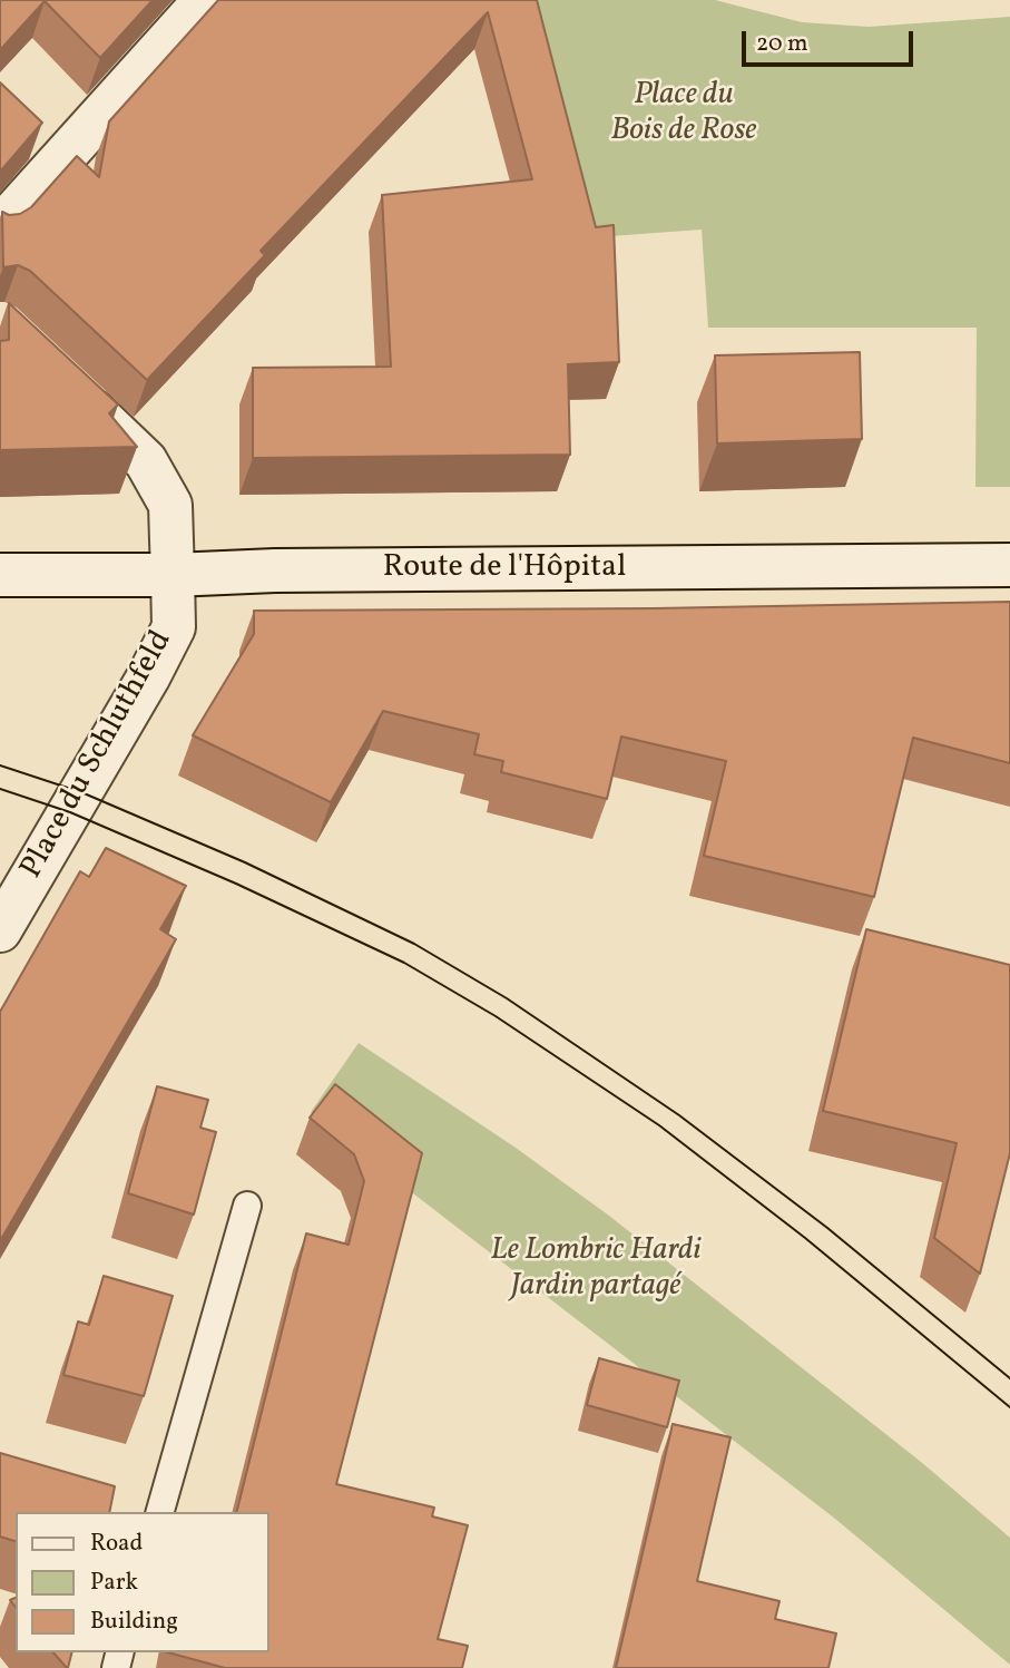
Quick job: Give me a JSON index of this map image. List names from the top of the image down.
{
  "streets": {
    "main road": ["Route de l'Hôpital", "Place du Schluthfeld"]
  },
  "crossings": [
    ["Route de l'Hôpital", "Place du Schluthfeld"]
  ],
  "parks": ["Place du Bois de Rose", "Le Lombric Hardi Jardin partagé"],
  "legend": ["Road", "Park", "Building"],
  "scale_bar": "20 m"
}
